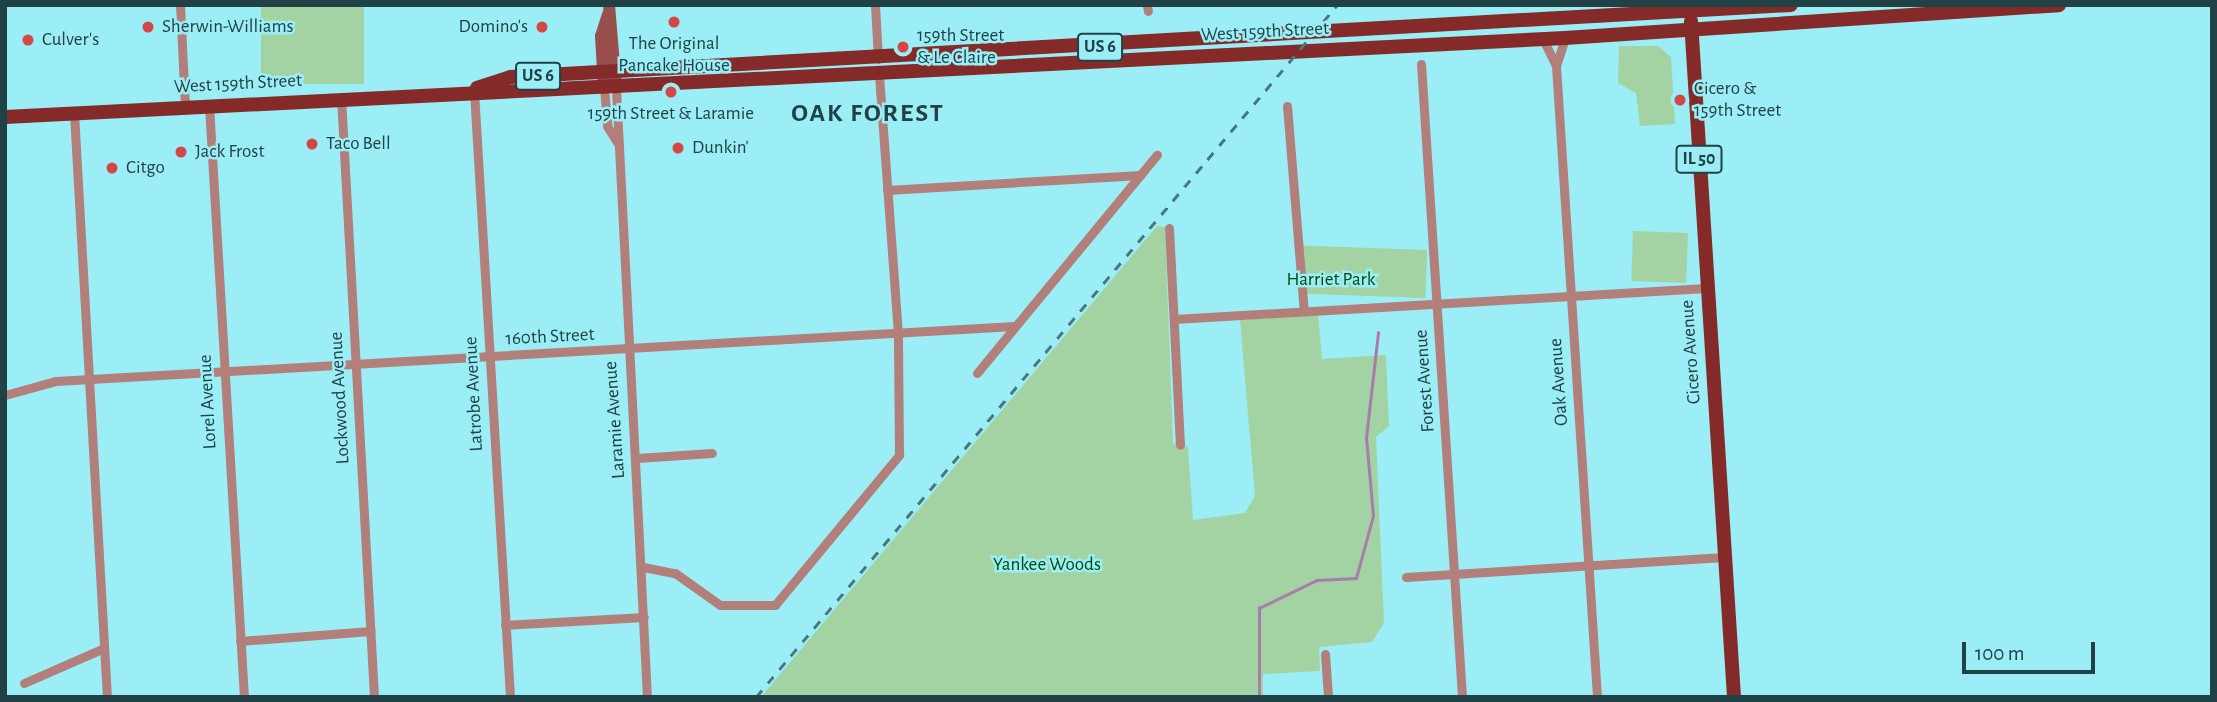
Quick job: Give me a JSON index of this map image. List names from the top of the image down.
{
  "streets": {
    "main road": [
      "West 159th Street",
      "US 6",
      "IL 50",
      "Cicero Avenue"
    ],
    "street": [
      "160th Street",
      "Forest Avenue",
      "Oak Avenue",
      "Latrobe Avenue",
      "Lockwood Avenue",
      "Lorel Avenue",
      "Laramie Avenue"
    ]
  },
  "crossings": [
    ["West 159th Street", "Cicero Avenue"],
    ["West 159th Street", "Oak Avenue"],
    ["West 159th Street", "Latrobe Avenue"],
    ["West 159th Street", "Lockwood Avenue"],
    ["West 159th Street", "Lorel Avenue"],
    ["West 159th Street", "Laramie Avenue"],
    ["160th Street", "Latrobe Avenue"],
    ["160th Street", "Lockwood Avenue"],
    ["160th Street", "Lorel Avenue"],
    ["160th Street", "Laramie Avenue"]
  ],
  "districts": ["OAK FOREST"],
  "parks": ["Harriet Park", "Yankee Woods"],
  "places": [
    "The Original Pancake House",
    "Sherwin-Williams",
    "Domino's",
    "Culver's",
    "159th Street & Le Claire",
    "159th Street & Laramie",
    "Cicero & 159th Street",
    "Taco Bell",
    "Dunkin'",
    "Jack Frost",
    "Citgo"
  ],
  "scale_bar": "100 m"
}
